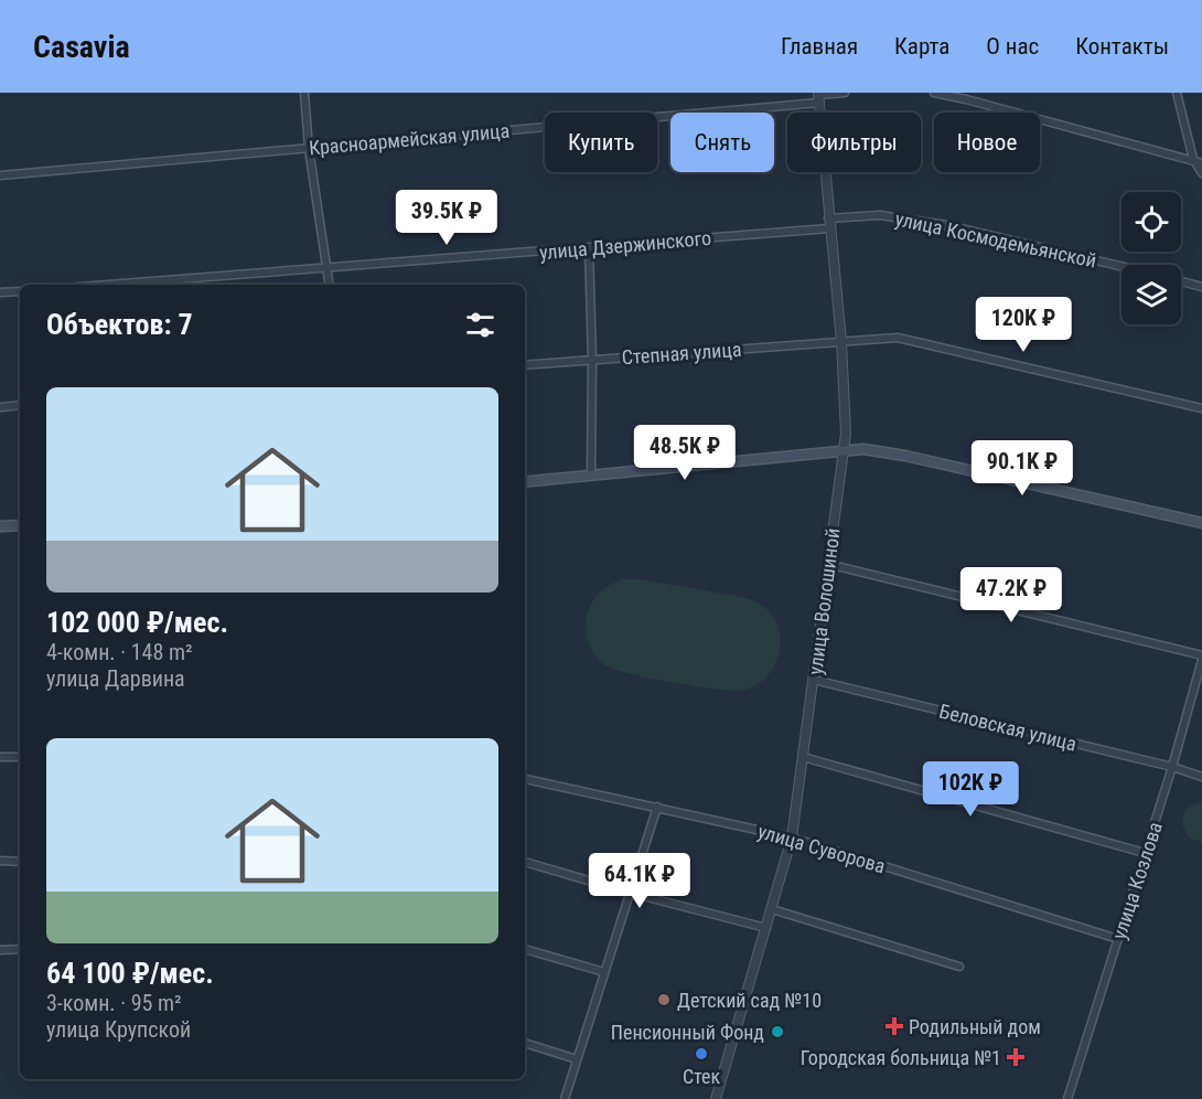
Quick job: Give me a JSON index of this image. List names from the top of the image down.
{
  "streets": {
    "street": [
      "Красноармейская улица",
      "улица Космодемьянской",
      "улица Дзержинского",
      "Степная улица",
      "улица Волошиной",
      "Беловская улица",
      "улица Суворова",
      "улица Козлова"
    ]
  },
  "crossings": [
    ["Красноармейская улица", "улица Волошиной"],
    ["улица Космодемьянской", "улица Волошиной"],
    ["улица Дзержинского", "улица Волошиной"],
    ["Степная улица", "улица Волошиной"],
    ["улица Волошиной", "Беловская улица"],
    ["улица Волошиной", "улица Суворова"],
    ["Беловская улица", "улица Козлова"],
    ["улица Суворова", "улица Козлова"]
  ],
  "places": {
    "other": ["Детский сад №10", "Пенсионный Фонд", "Стек"],
    "health": ["Родильный дом", "Городская больница №1"]
  },
  "page": {
    "header": "Casavia",
    "nav": [
      "Главная",
      "Карта",
      "О нас",
      "Контакты"
    ],
    "chip": [
      "Купить",
      "Снять",
      "Фильтры",
      "Новое"
    ],
    "price": [
      "39.5K ₽",
      "120K ₽",
      "48.5K ₽",
      "90.1K ₽",
      "47.2K ₽",
      "102K ₽",
      "64.1K ₽"
    ],
    "heading": "Объектов: 7",
    "list": [
      {
        "name": "102 000 ₽/мес.",
        "note": "4-комн. · 148 m² · улица Дарвина"
      },
      {
        "name": "64 100 ₽/мес.",
        "note": "3-комн. · 95 m² · улица Крупской"
      }
    ]
  }
}
